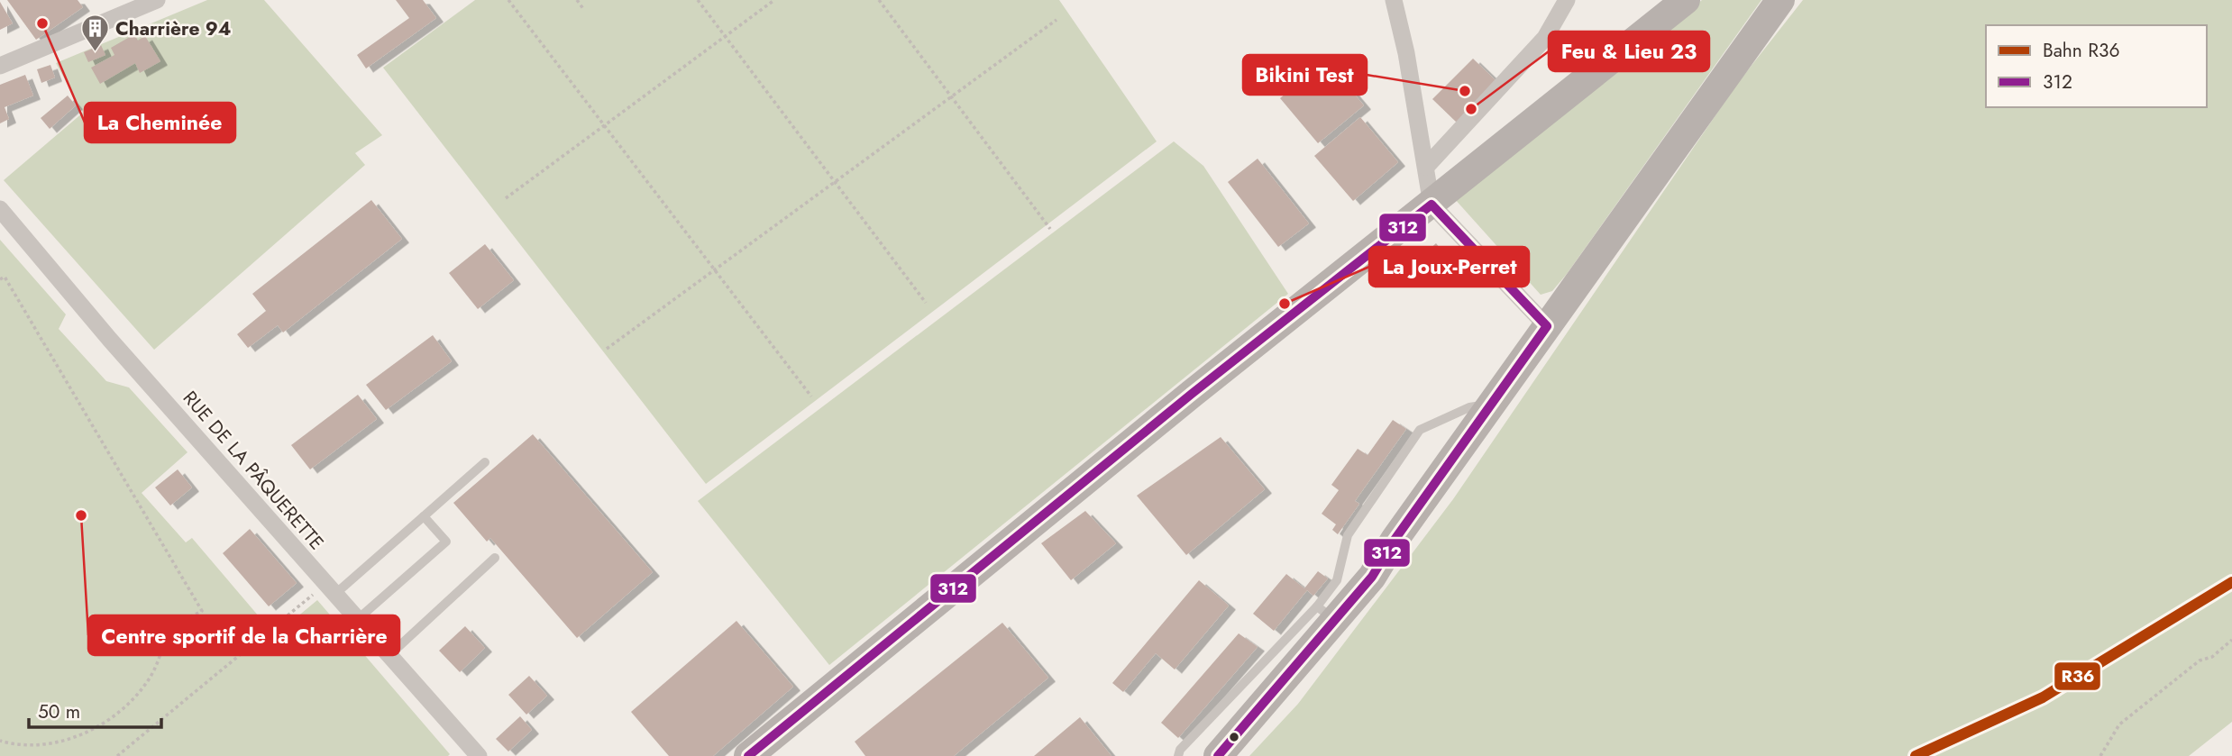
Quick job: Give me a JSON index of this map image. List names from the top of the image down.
{
  "streets": {
    "street": ["RUE DE LA PÂQUERETTE"]
  },
  "places": {
    "other": [
      "La Cheminée",
      "Bikini Test",
      "Feu & Lieu 23",
      "La Joux-Perret",
      "Centre sportif de la Charrière"
    ],
    "building": ["Charrière 94"]
  },
  "lines": ["transit line 312", "rail line R36"],
  "legend": ["Bahn R36", "312"],
  "scale_bar": "50 m"
}
